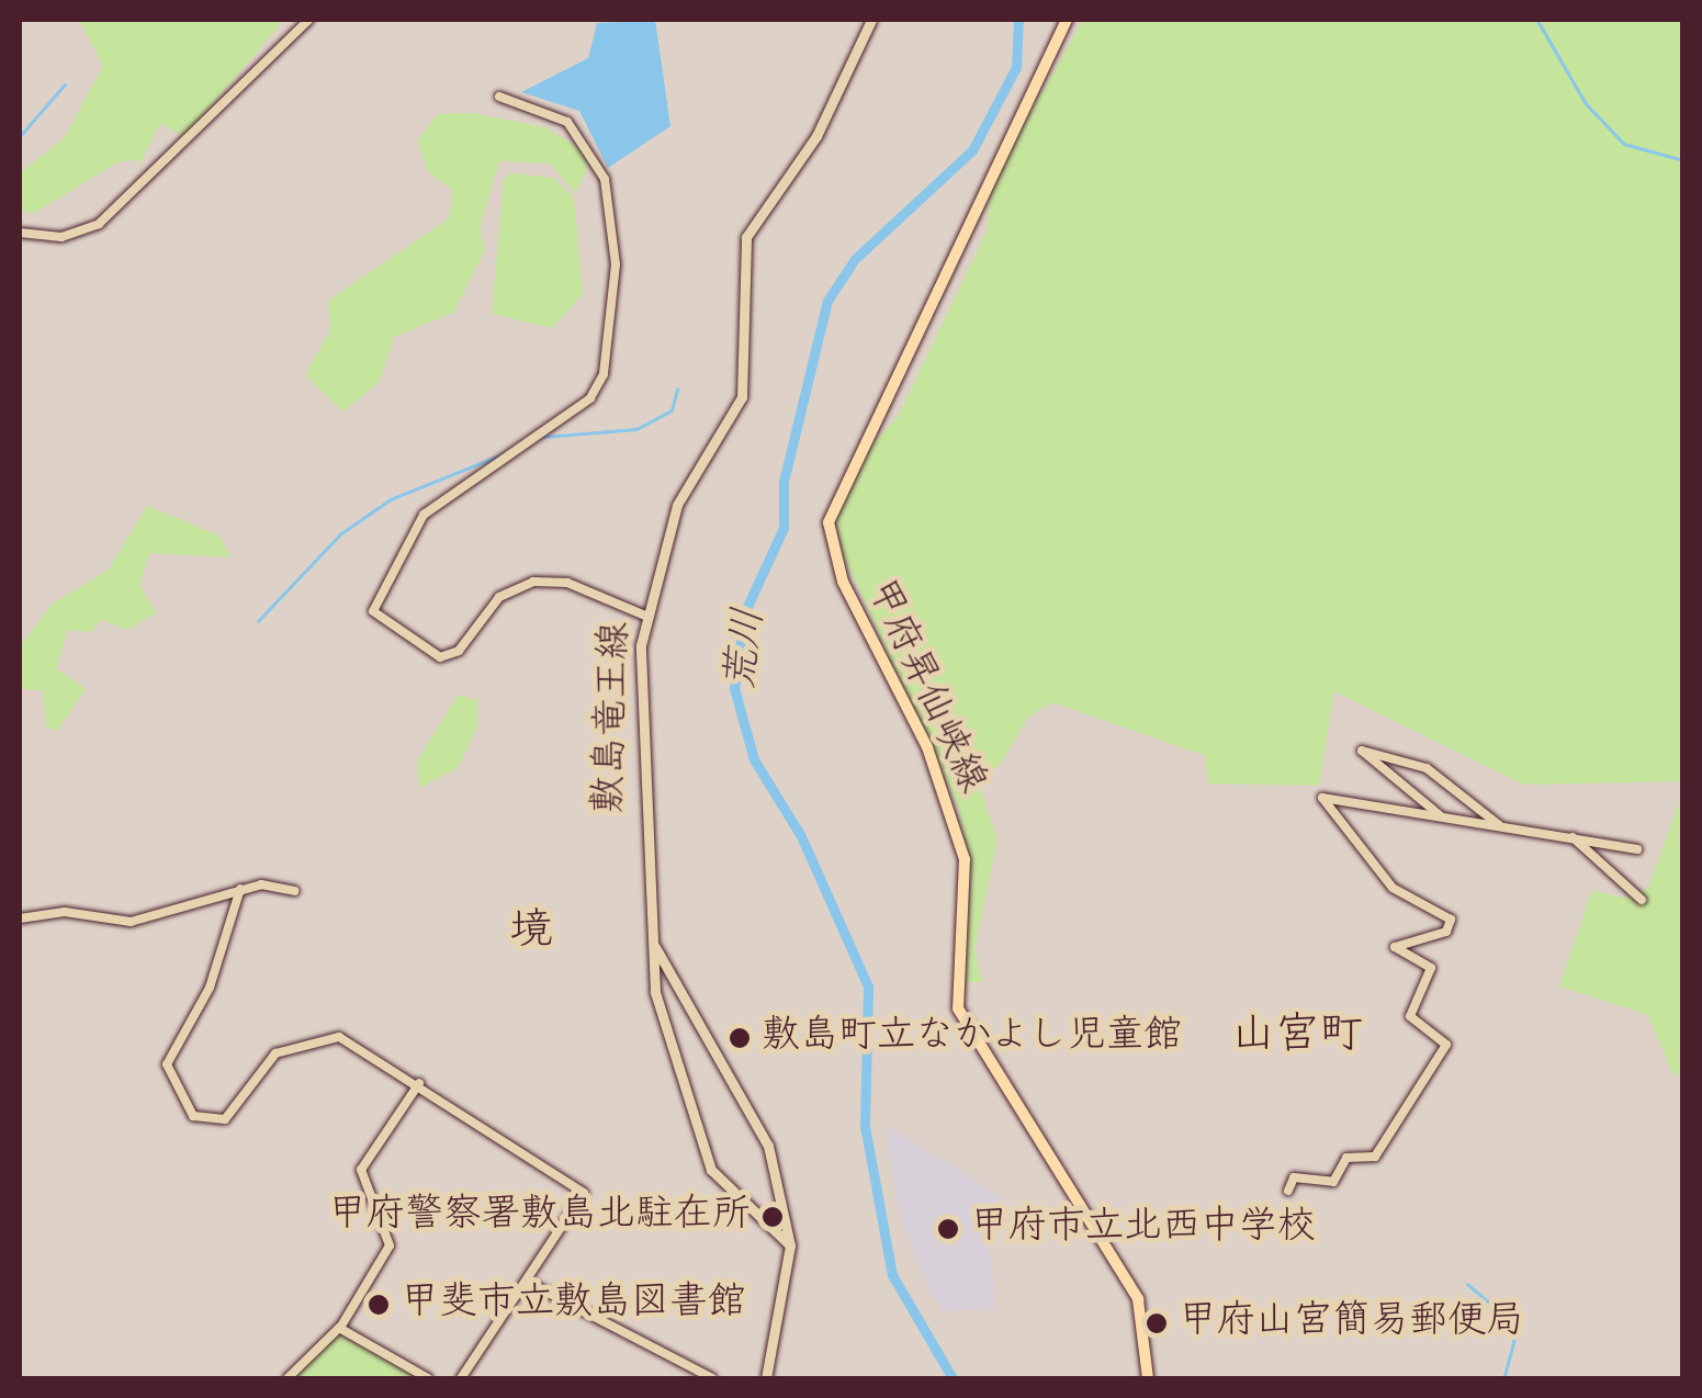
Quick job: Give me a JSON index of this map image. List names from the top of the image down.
{
  "streets": {
    "main road": ["甲府昇仙峡線", "敷島竜王線"]
  },
  "districts": ["境", "山宮町"],
  "water": ["荒川"],
  "places": [
    "敷島町立なかよし児童館",
    "甲府警察署敷島北駐在所",
    "甲府市立北西中学校",
    "甲斐市立敷島図書館",
    "甲府山宮簡易郵便局"
  ]
}
